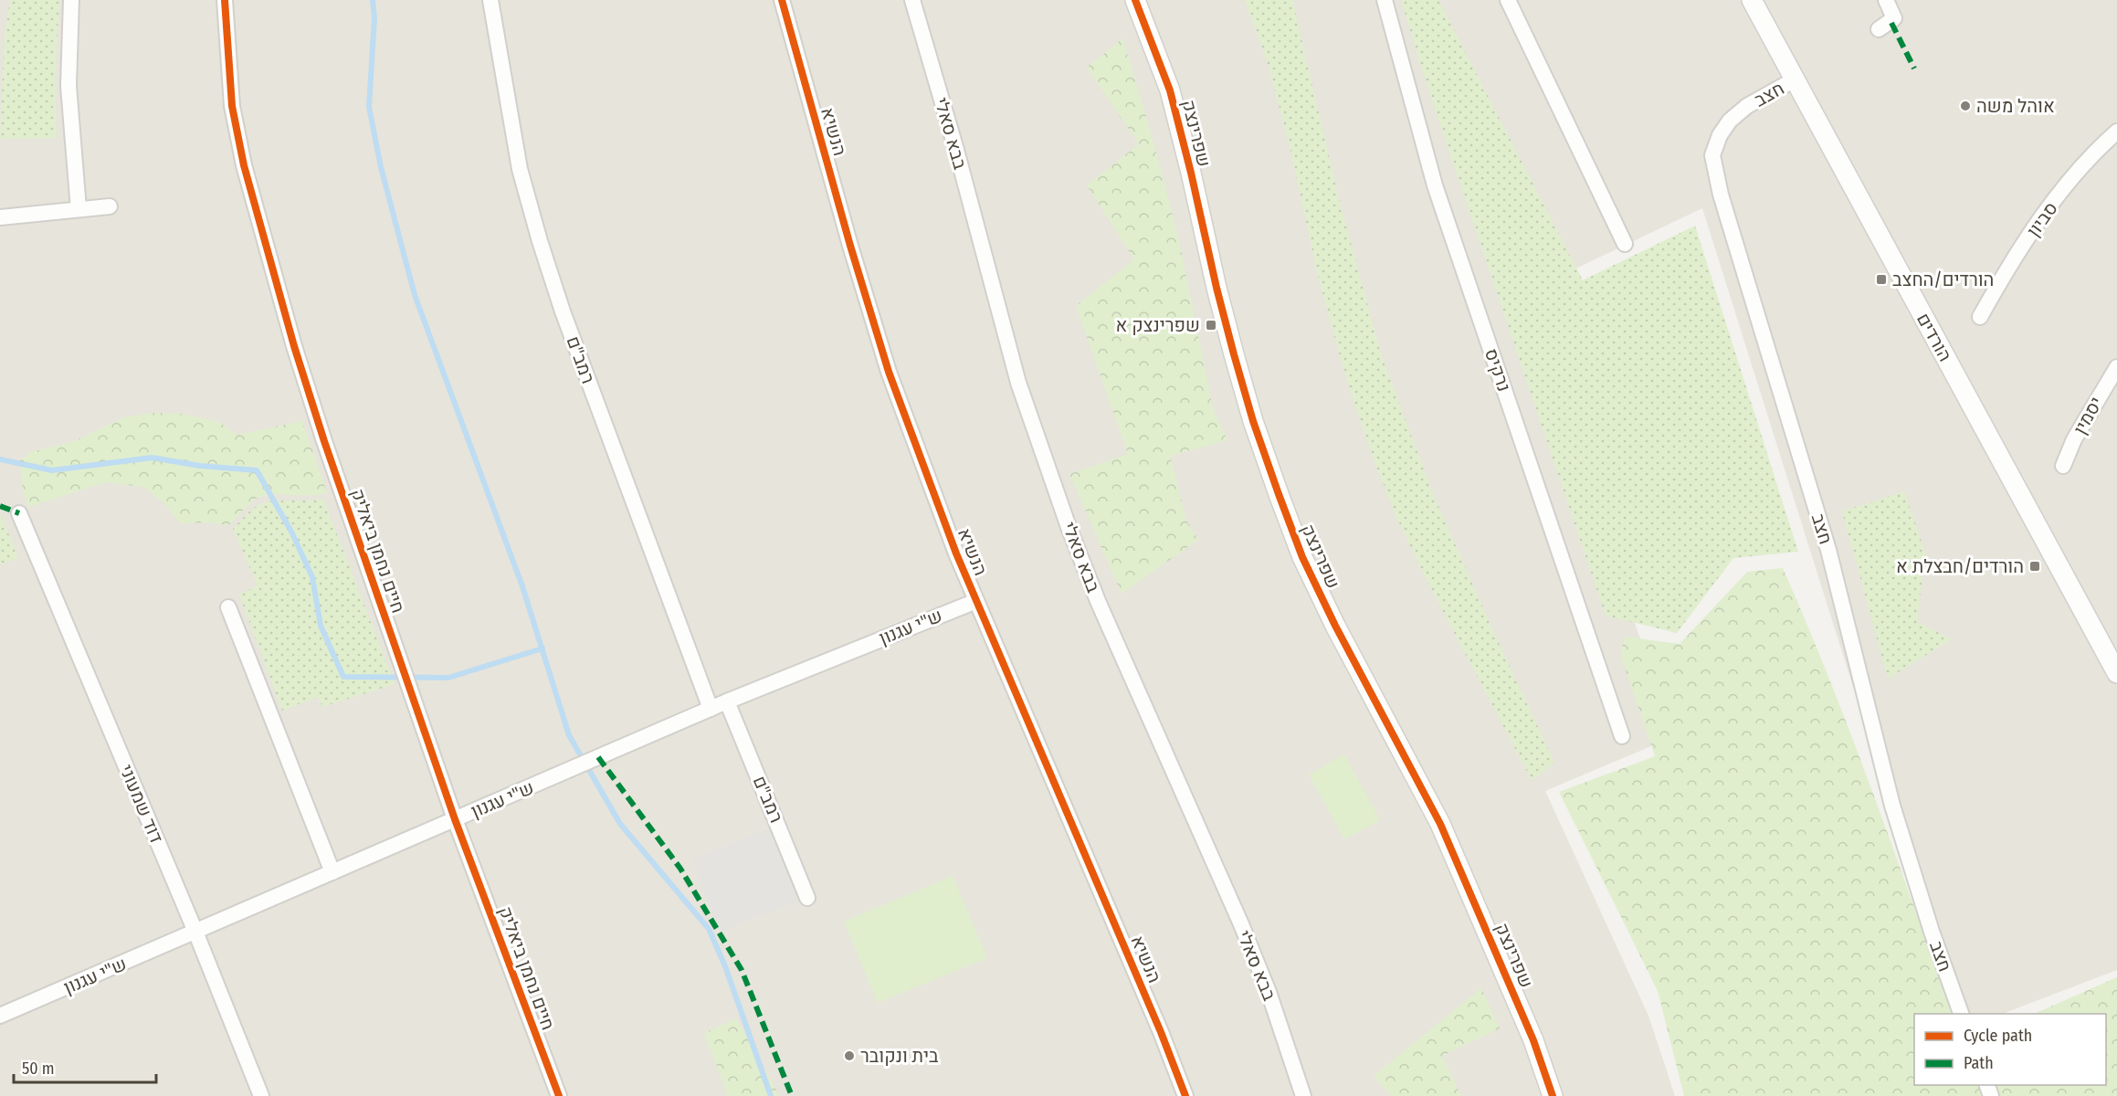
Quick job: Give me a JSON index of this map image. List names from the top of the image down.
{
  "streets": {
    "street": [
      "חצב",
      "הנשיא",
      "בבא סאלי",
      "שפרינצק",
      "סביון",
      "הורדים",
      "רמב\"ם",
      "נרקיס",
      "יסמין",
      "חיים נחמן ביאליק",
      "ש\"י עגנון",
      "דוד שמעוני"
    ]
  },
  "crossings": [
    ["חצב", "הורדים"],
    ["הנשיא", "ש\"י עגנון"],
    ["רמב\"ם", "ש\"י עגנון"],
    ["חיים נחמן ביאליק", "ש\"י עגנון"],
    ["ש\"י עגנון", "דוד שמעוני"]
  ],
  "places": {
    "other": ["אוהל משה", "בית ונקובר"],
    "transit": ["הורדים/החצב", "שפרינצק א", "הורדים/חבצלת א"]
  },
  "legend": ["Cycle path", "Path"],
  "scale_bar": "50 m"
}
